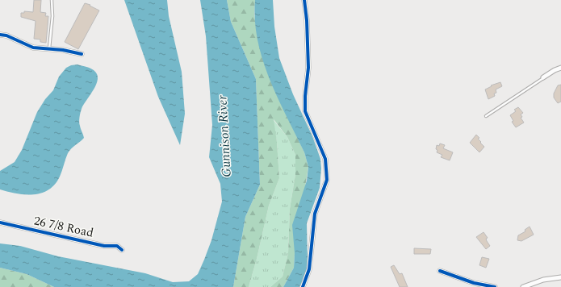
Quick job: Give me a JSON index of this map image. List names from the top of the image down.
{
  "streets": {
    "street": ["26 7/8 Road"]
  },
  "water": ["Gunnison River"]
}
